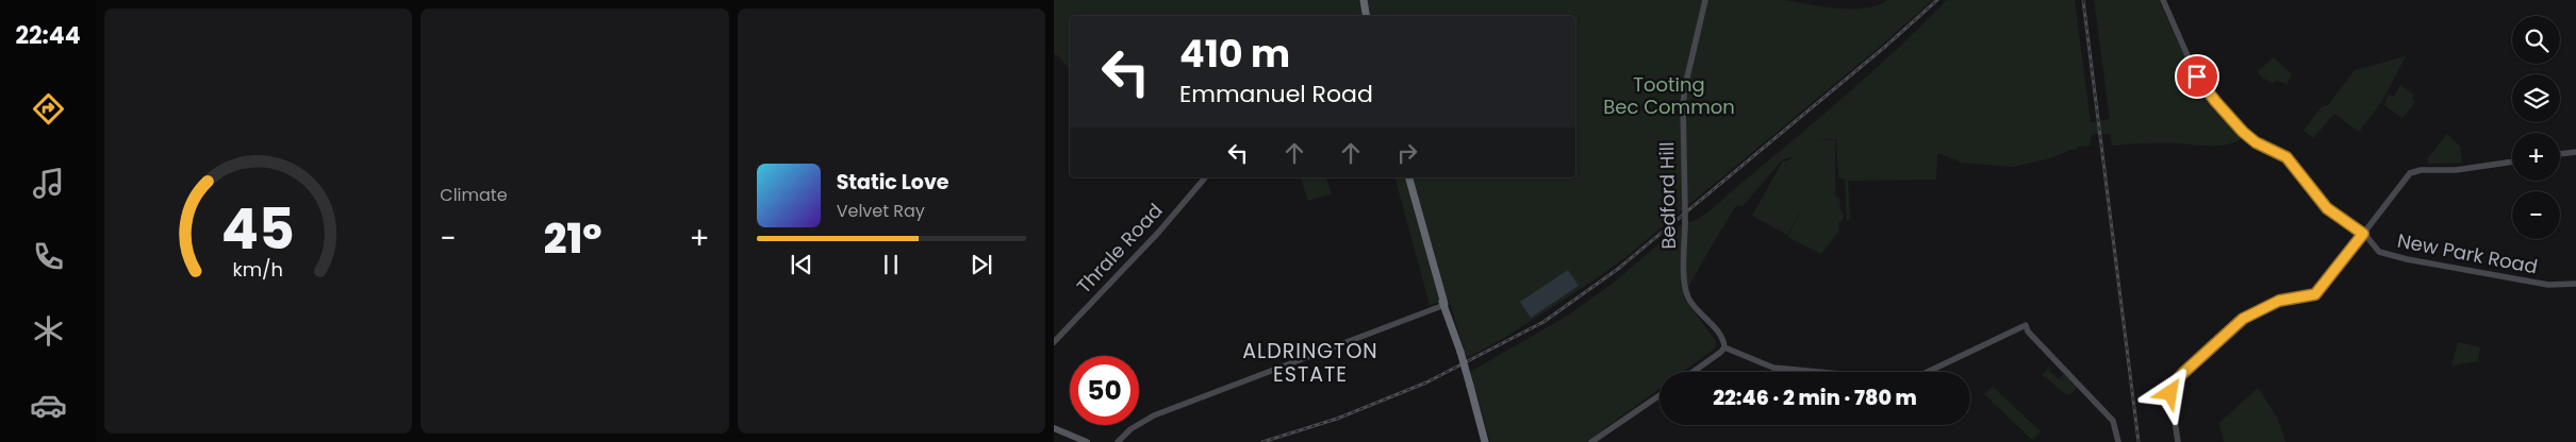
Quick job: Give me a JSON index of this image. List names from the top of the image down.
{
  "streets": {
    "street": ["Bedford Hill", "Thrale Road", "New Park Road"]
  },
  "districts": ["ALDRINGTON ESTATE"],
  "parks": ["Tooting Bec Common"],
  "page": {
    "tabs": "22:44",
    "tile": "Climate",
    "map_buttons": ["+", "−"],
    "turn": ["410 m", "Emmanuel Road"],
    "song": ["Static Love", "Velvet Ray"],
    "heat": ["−", "21°", "+"],
    "limit": "50",
    "trip": "22:46 · 2 min · 780 m",
    "gauge": ["45", "km/h"]
  }
}
